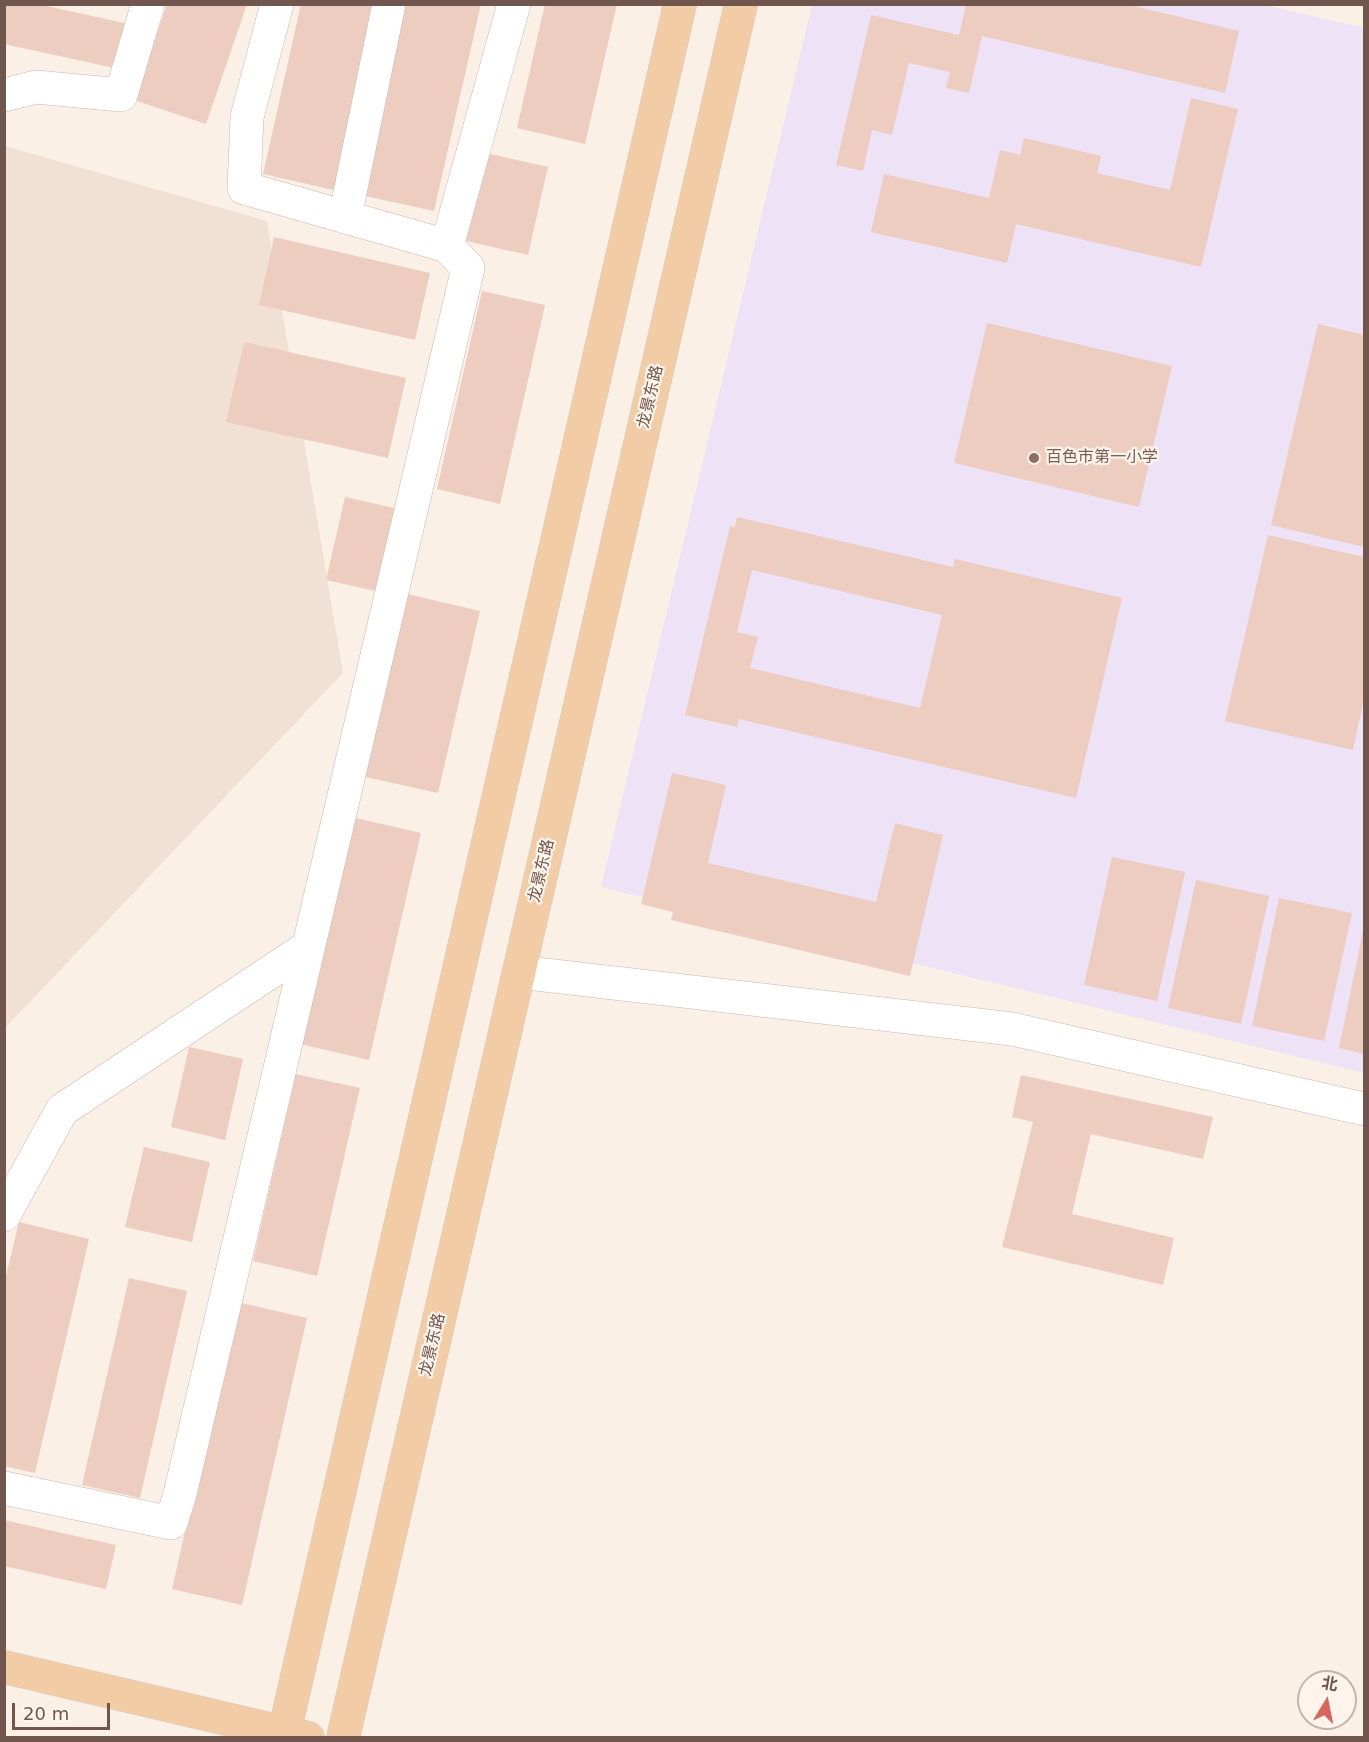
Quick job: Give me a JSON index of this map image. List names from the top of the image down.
{
  "streets": {
    "main road": ["龙景东路"]
  },
  "places": ["百色市第一小学"],
  "scale_bar": "20 m",
  "north": "top"
}
